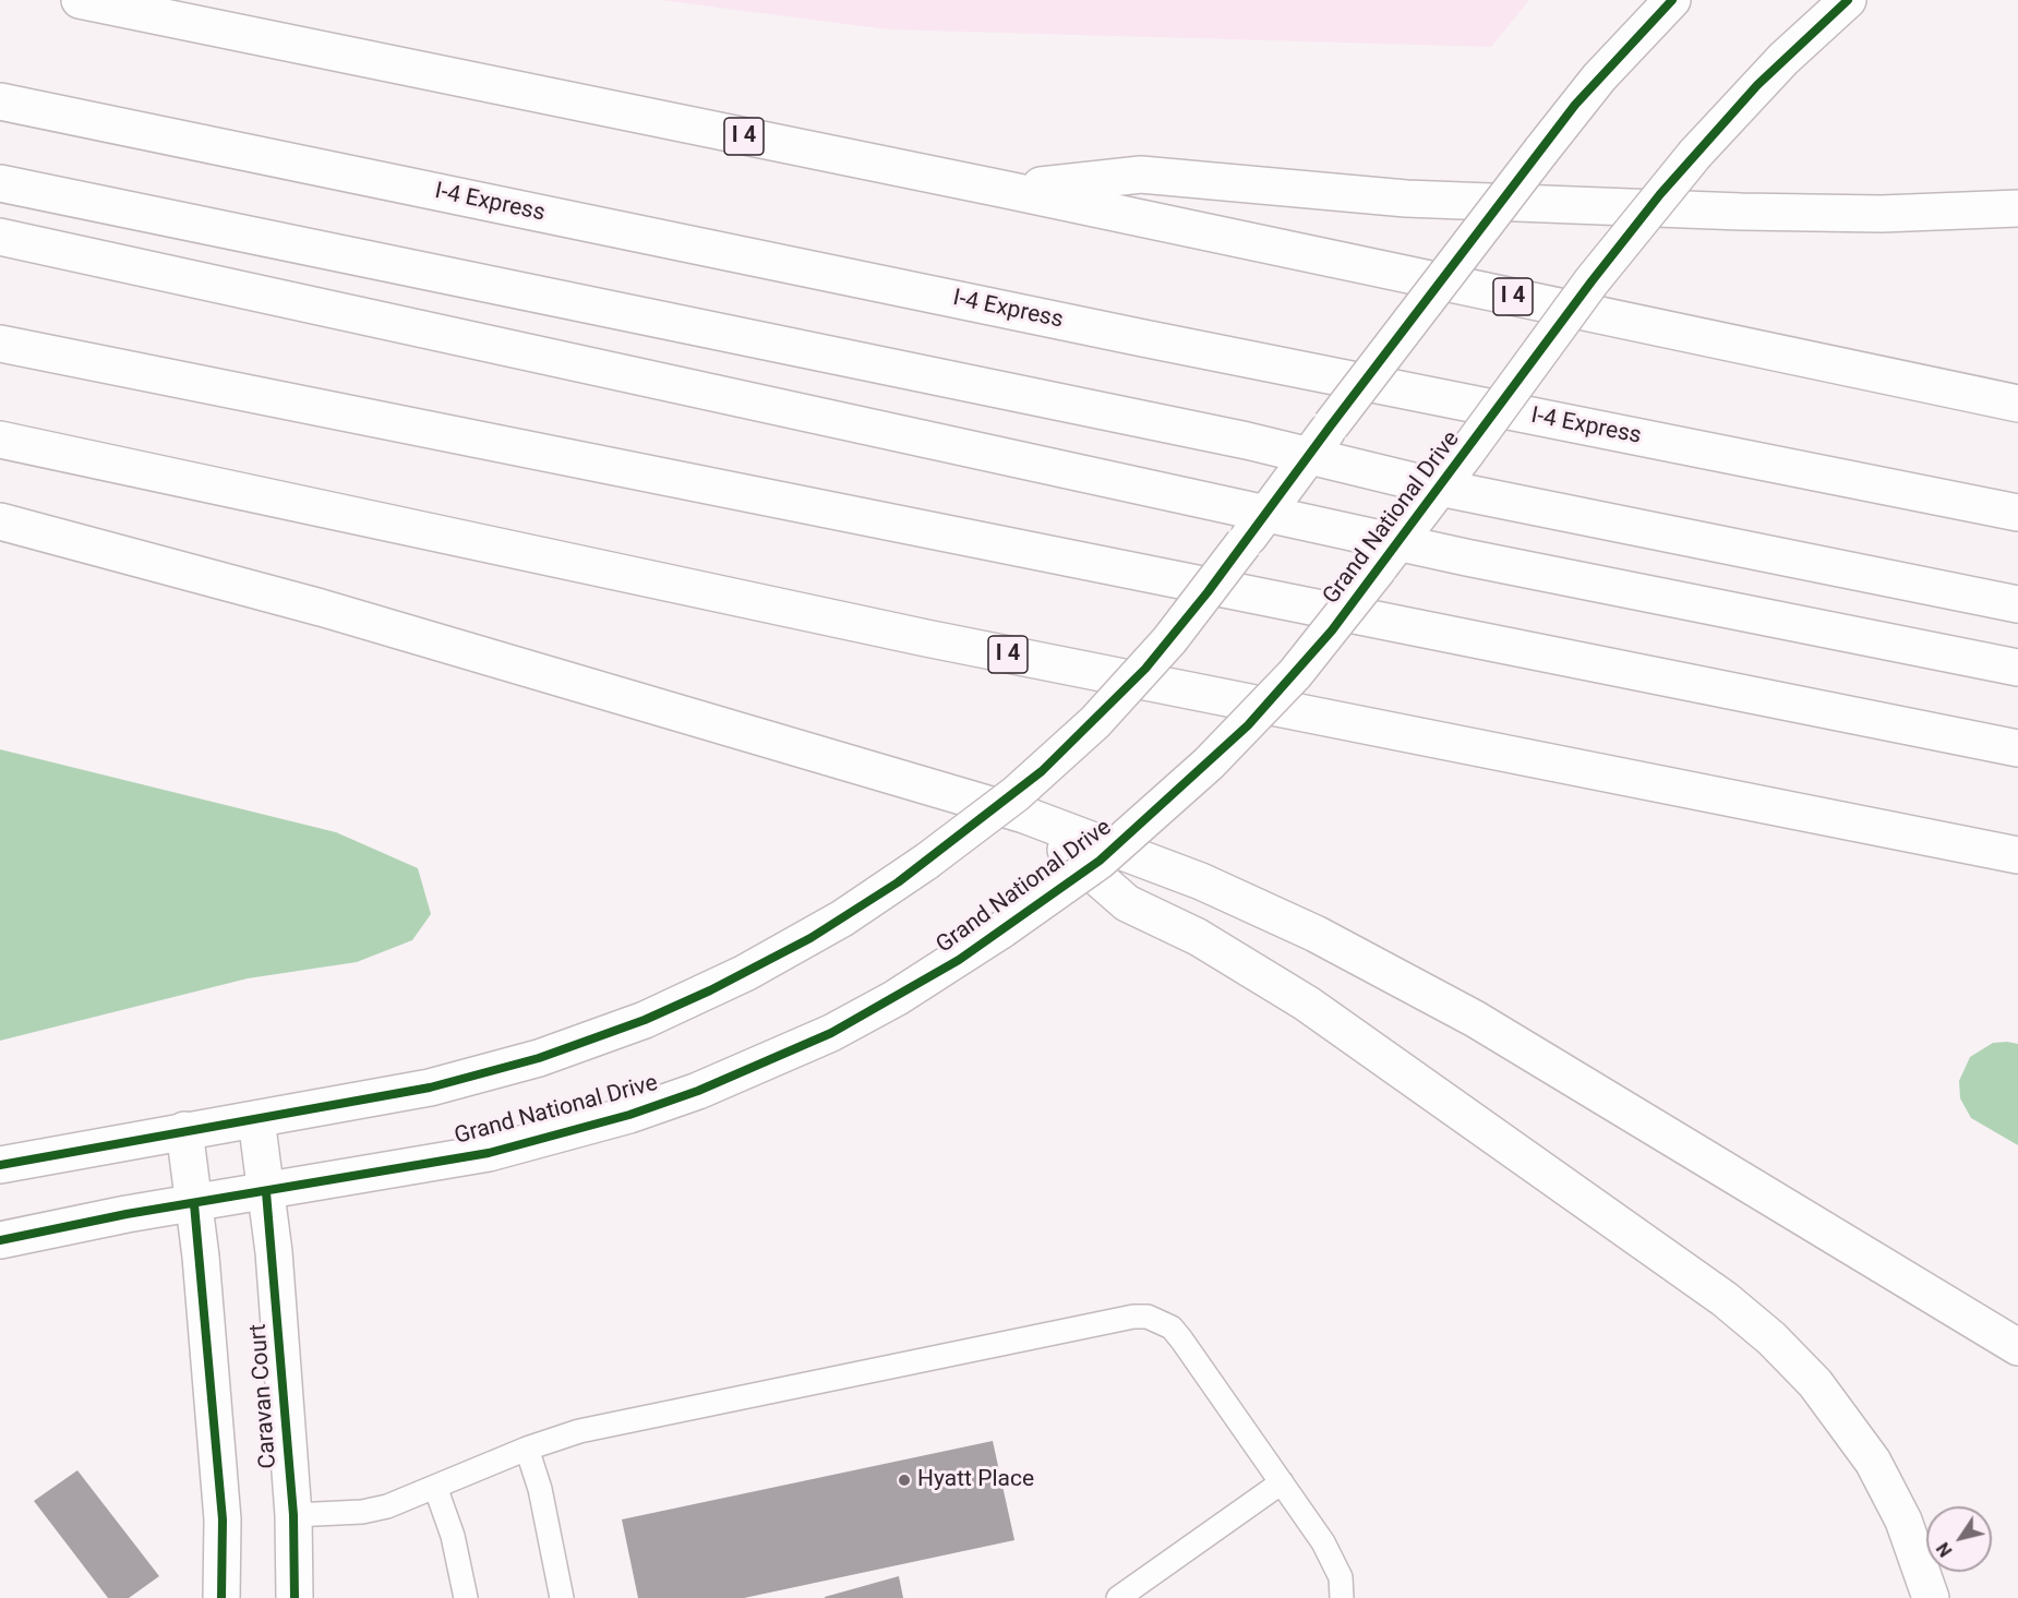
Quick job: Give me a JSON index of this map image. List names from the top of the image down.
{
  "streets": {
    "main road": [
      "I 4",
      "I-4 Express",
      "Grand National Drive",
      "Caravan Court"
    ]
  },
  "crossings": [
    ["Grand National Drive", "Caravan Court"]
  ],
  "places": ["Hyatt Place"],
  "north": "bottom left"
}
